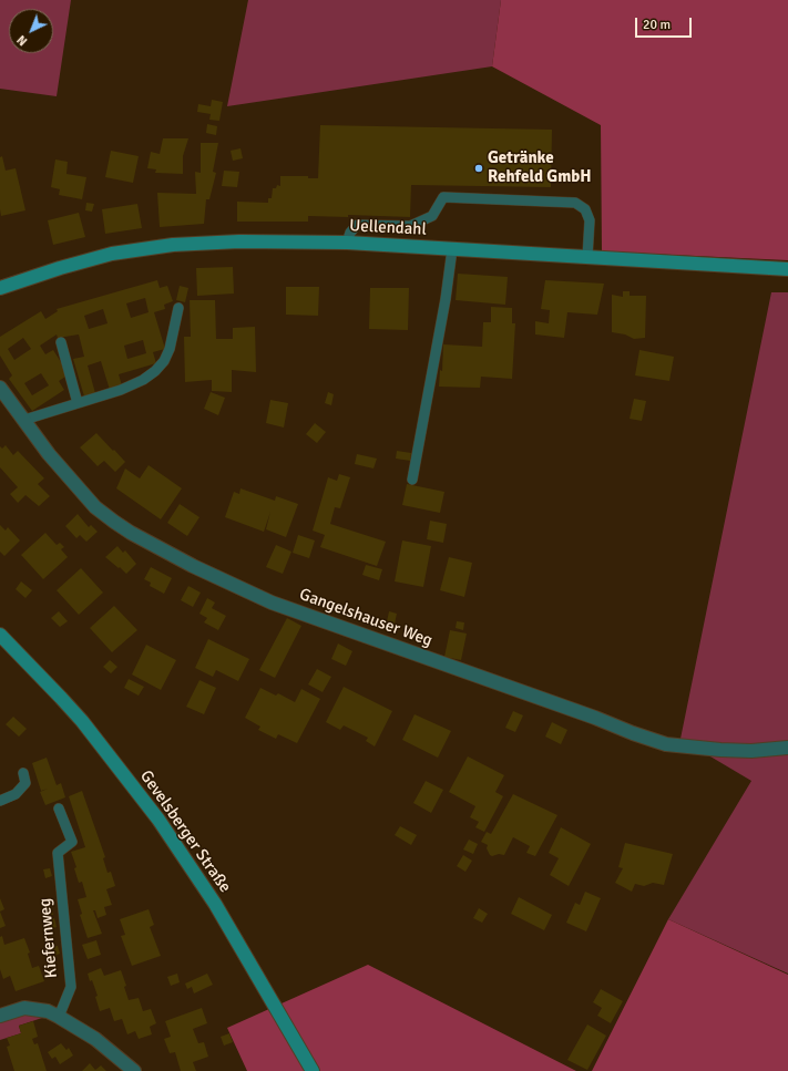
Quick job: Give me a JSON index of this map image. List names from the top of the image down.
{
  "streets": {
    "main road": ["Uellendahl", "Gevelsberger Straße"],
    "street": ["Gangelshauser Weg"],
    "lane": ["Kiefernweg"]
  },
  "places": ["Getränke Rehfeld GmbH"],
  "scale_bar": "20 m",
  "north": "bottom left"
}
